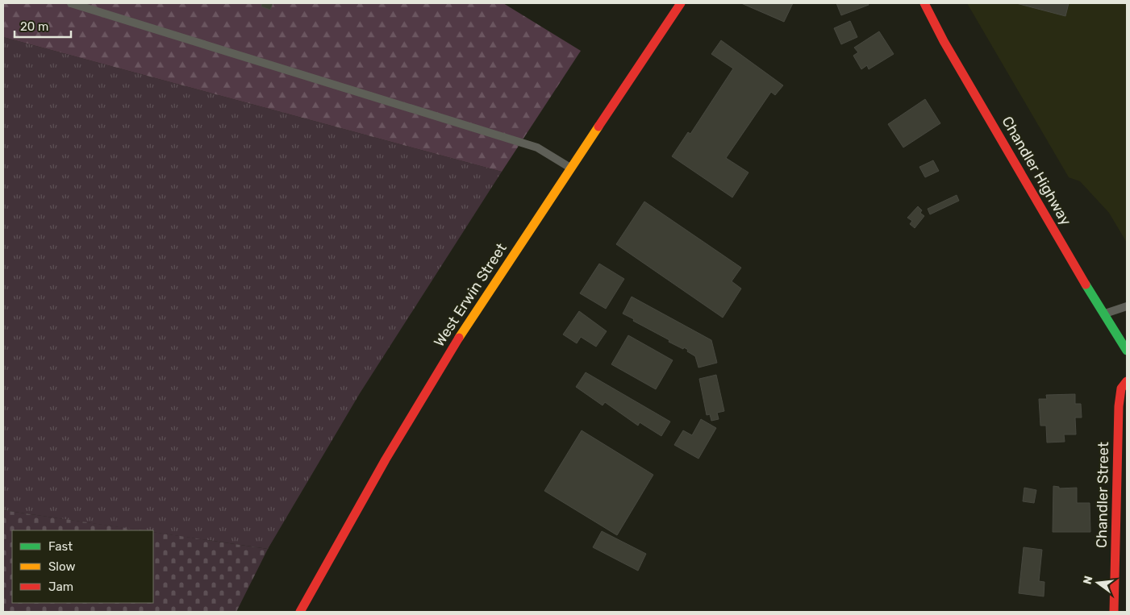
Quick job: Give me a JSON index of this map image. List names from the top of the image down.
{
  "streets": {
    "main road": ["Chandler Highway", "West Erwin Street", "Chandler Street"]
  },
  "legend": ["Fast", "Slow", "Jam"],
  "scale_bar": "20 m",
  "north": "left"
}
